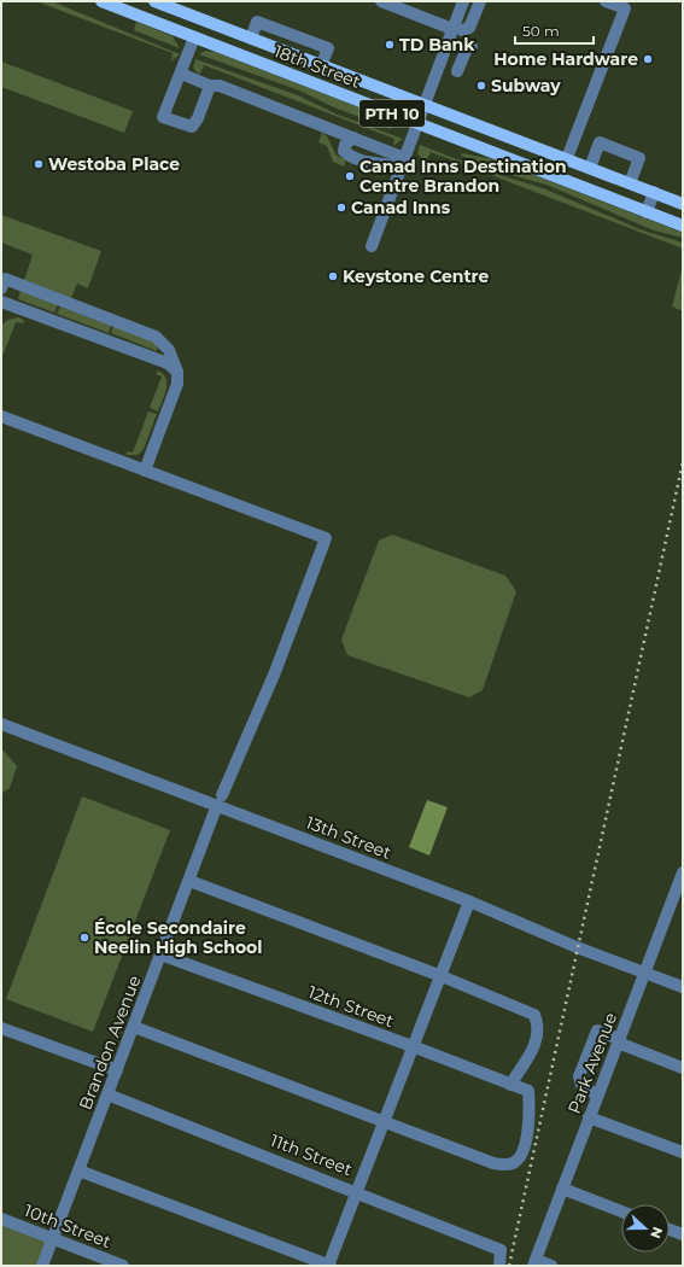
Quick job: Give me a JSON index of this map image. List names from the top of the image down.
{
  "streets": {
    "main road": ["18th Street", "PTH 10"],
    "street": [
      "13th Street",
      "12th Street",
      "Brandon Avenue",
      "Park Avenue",
      "11th Street",
      "10th Street"
    ]
  },
  "crossings": [
    ["13th Street", "Brandon Avenue"],
    ["13th Street", "Park Avenue"],
    ["12th Street", "Brandon Avenue"],
    ["Brandon Avenue", "11th Street"],
    ["Brandon Avenue", "10th Street"]
  ],
  "places": [
    "TD Bank",
    "Home Hardware",
    "Subway",
    "Westoba Place",
    "Canad Inns Destination Centre Brandon",
    "Canad Inns",
    "Keystone Centre",
    "École Secondaire Neelin High School"
  ],
  "scale_bar": "50 m",
  "north": "right"
}
